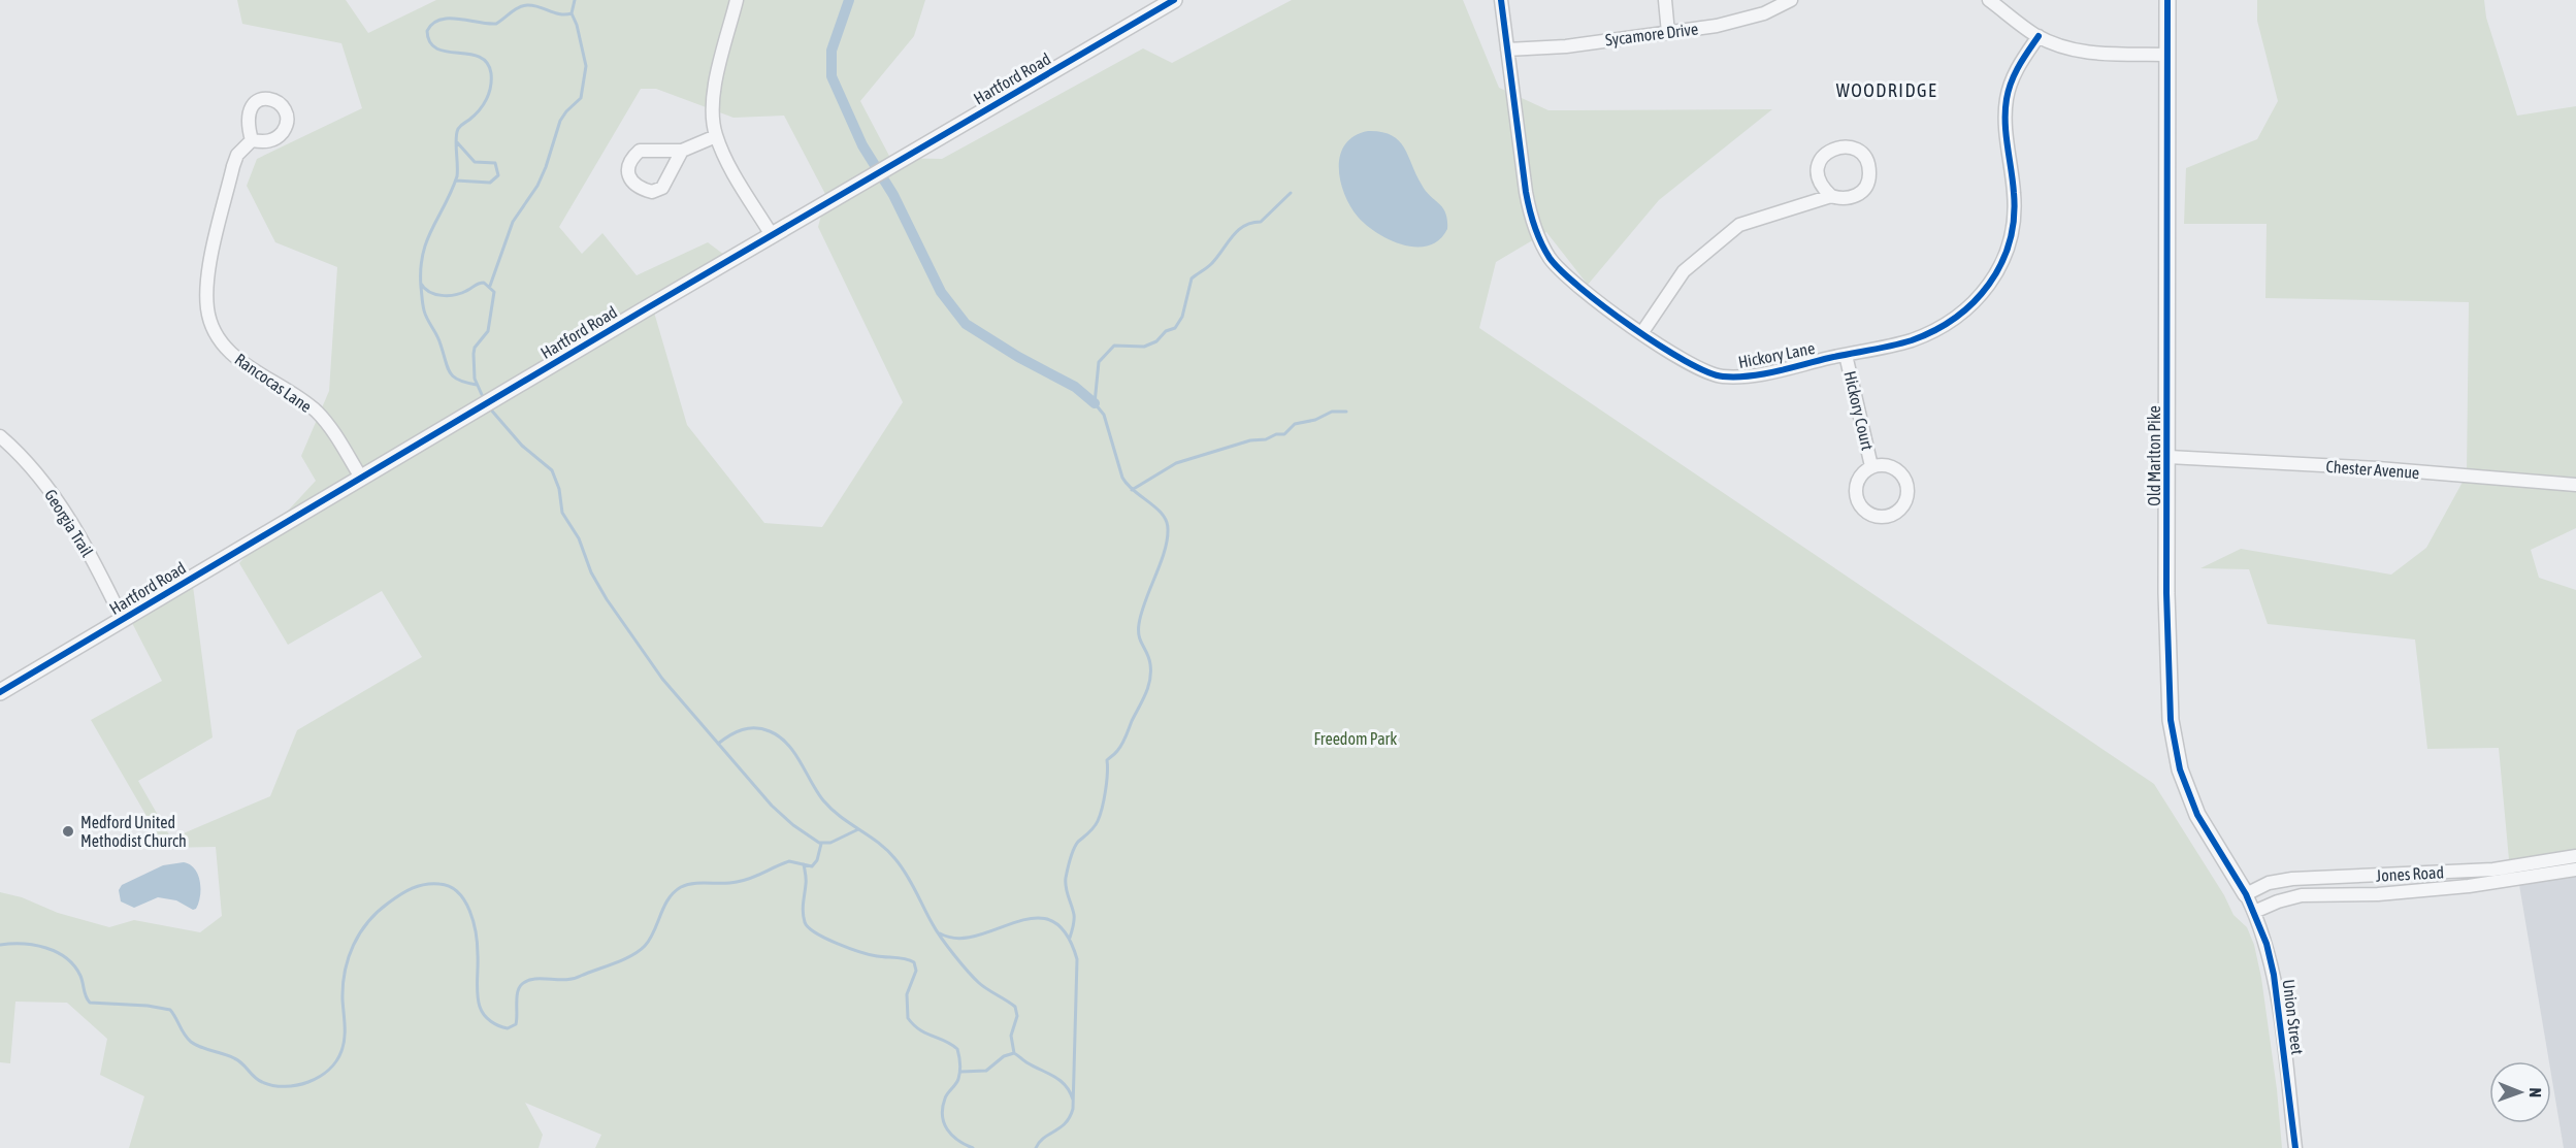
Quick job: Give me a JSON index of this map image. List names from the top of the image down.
{
  "streets": {
    "street": [
      "Sycamore Drive",
      "Hartford Road",
      "Hickory Lane",
      "Rancocas Lane",
      "Hickory Court",
      "Old Marlton Pike",
      "Chester Avenue",
      "Georgia Trail",
      "Jones Road",
      "Union Street"
    ]
  },
  "crossings": [
    ["Sycamore Drive", "Hickory Lane"],
    ["Hartford Road", "Rancocas Lane"],
    ["Hartford Road", "Georgia Trail"],
    ["Hickory Lane", "Hickory Court"],
    ["Old Marlton Pike", "Chester Avenue"],
    ["Old Marlton Pike", "Jones Road"],
    ["Old Marlton Pike", "Union Street"],
    ["Jones Road", "Union Street"]
  ],
  "districts": ["WOODRIDGE"],
  "parks": ["Freedom Park"],
  "places": ["Medford United Methodist Church"],
  "north": "right"
}
